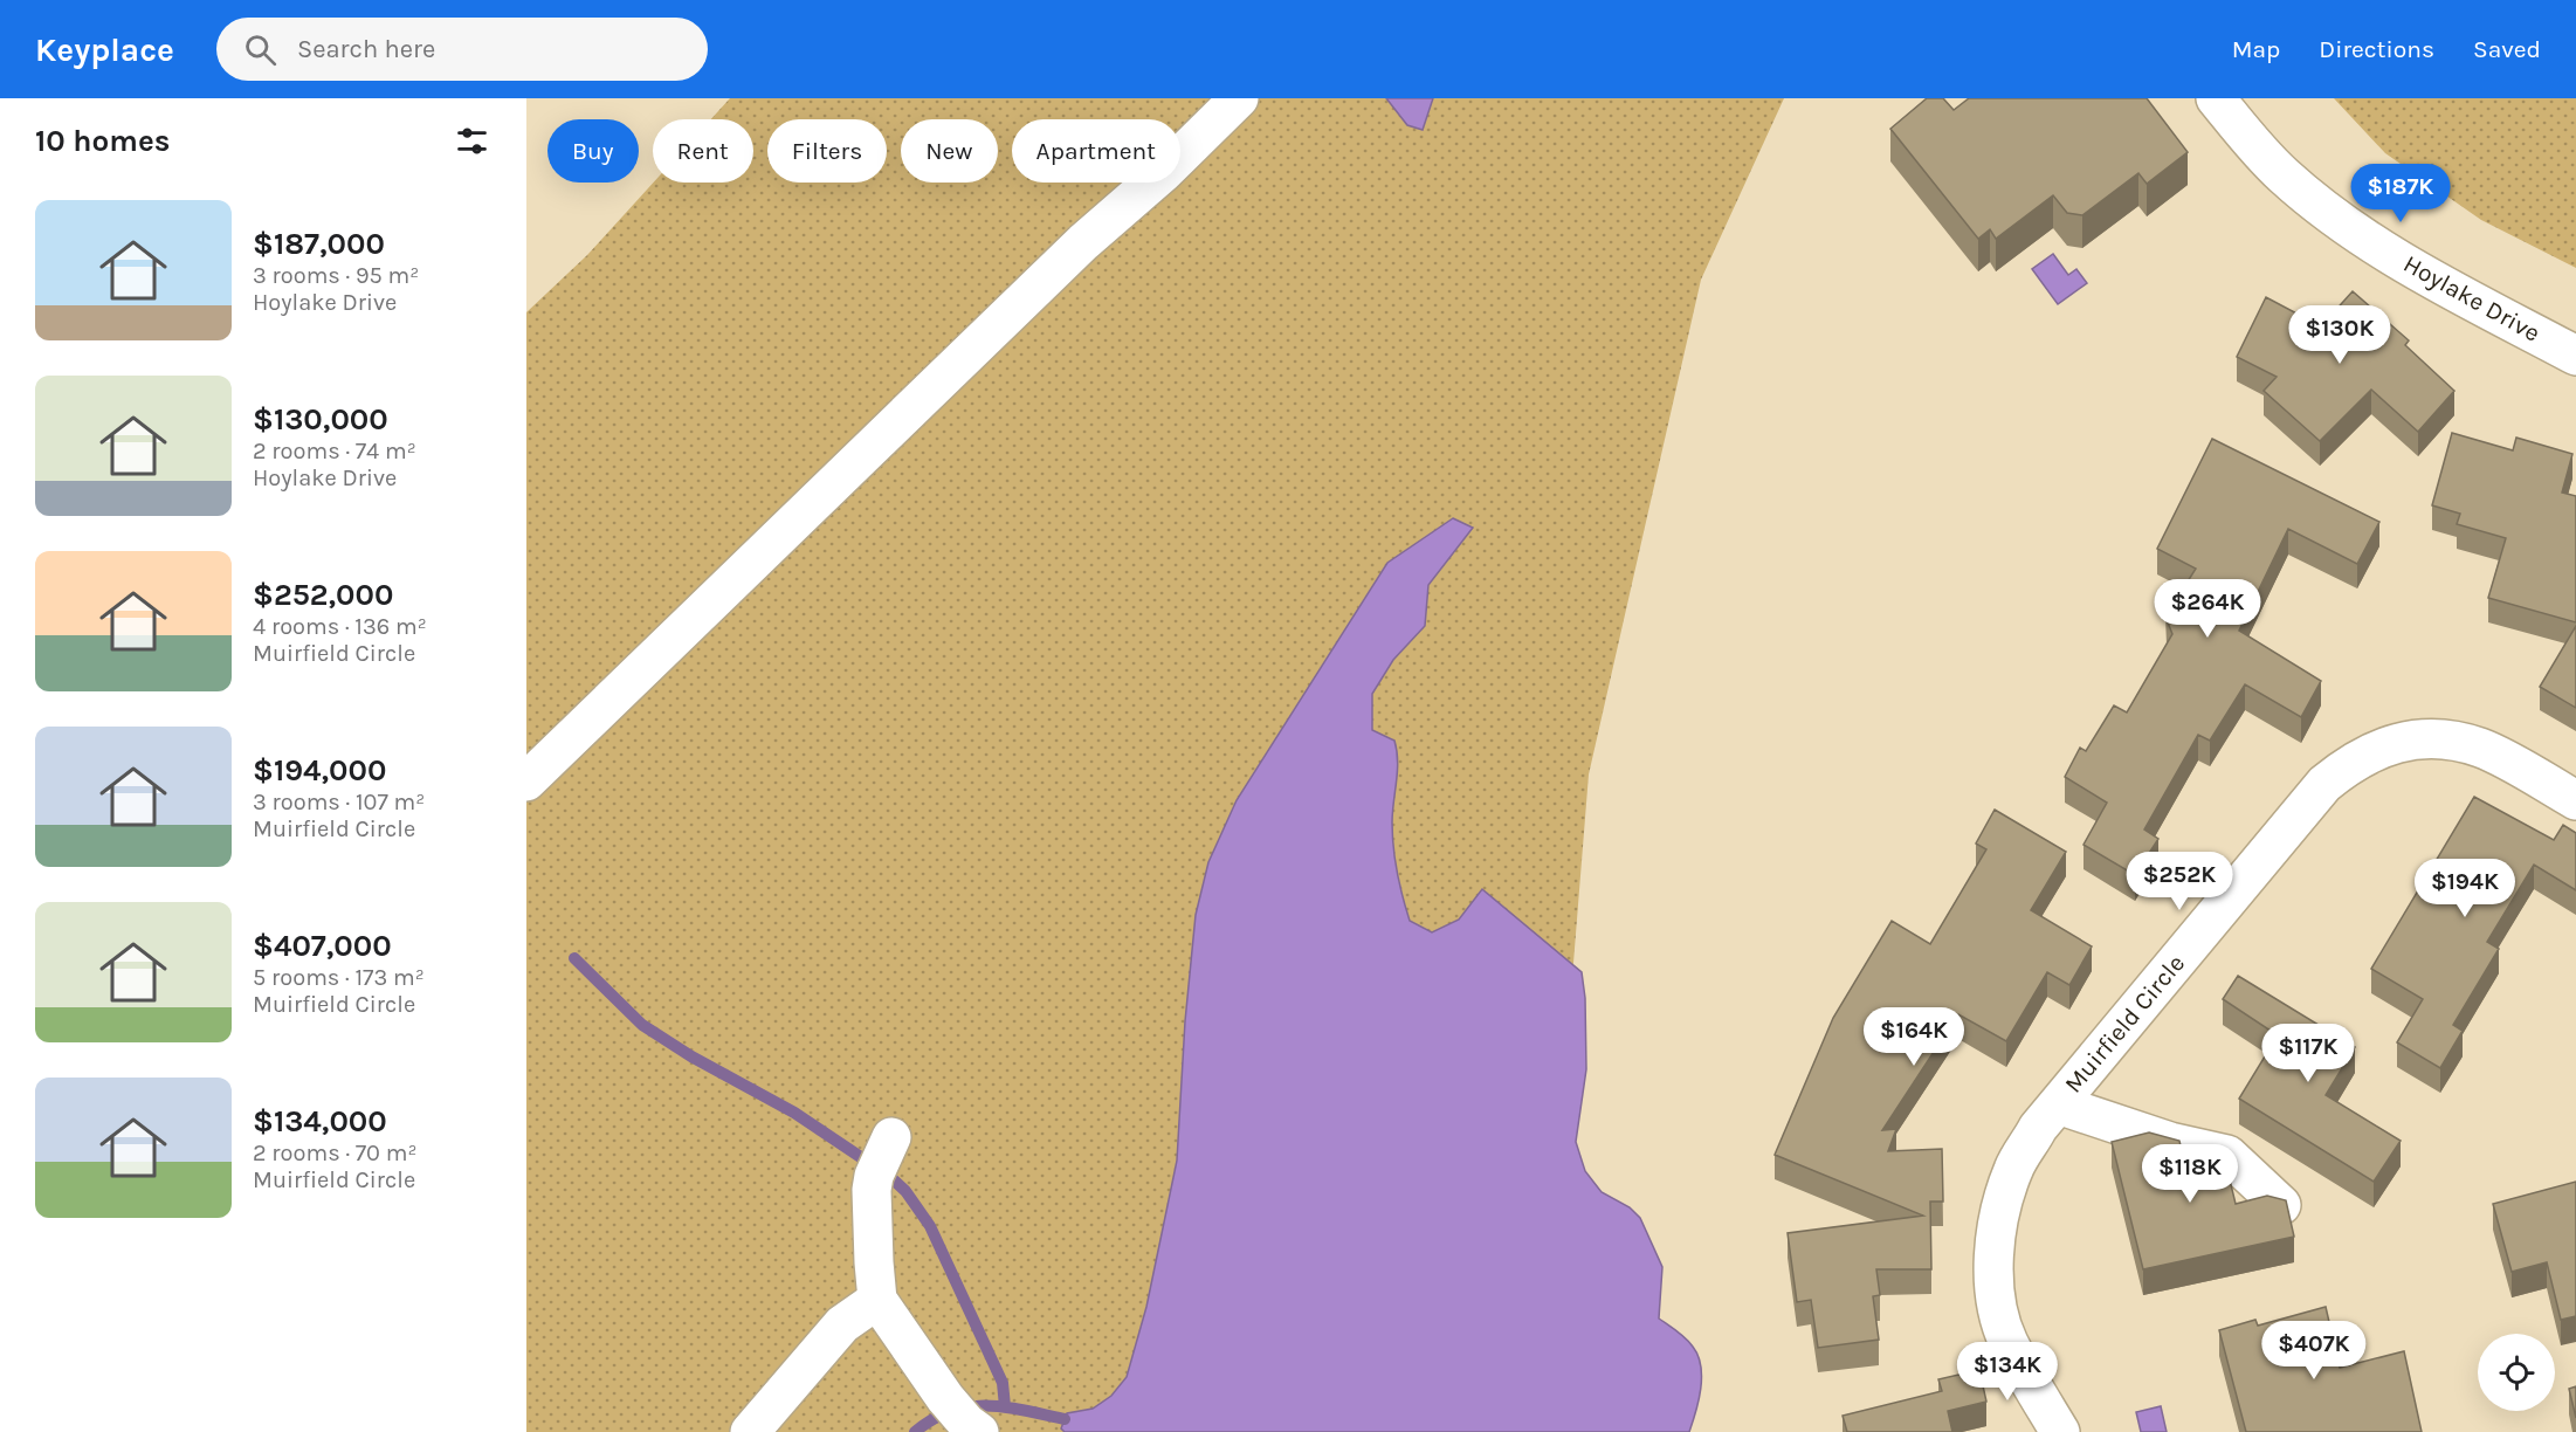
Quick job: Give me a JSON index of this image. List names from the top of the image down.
{
  "streets": {
    "street": ["Hoylake Drive", "Muirfield Circle"]
  },
  "page": {
    "header": "Keyplace",
    "search": "Search here",
    "nav": ["Map", "Directions", "Saved"],
    "heading": "10 homes",
    "chip": [
      "Buy",
      "Rent",
      "Filters",
      "New",
      "Apartment"
    ],
    "price": [
      "$187K",
      "$130K",
      "$264K",
      "$252K",
      "$194K",
      "$164K",
      "$117K",
      "$118K",
      "$407K",
      "$134K"
    ],
    "list": [
      {
        "name": "$187,000",
        "note": "3 rooms · 95 m² · Hoylake Drive"
      },
      {
        "name": "$130,000",
        "note": "2 rooms · 74 m² · Hoylake Drive"
      },
      {
        "name": "$252,000",
        "note": "4 rooms · 136 m² · Muirfield Circle"
      },
      {
        "name": "$194,000",
        "note": "3 rooms · 107 m² · Muirfield Circle"
      },
      {
        "name": "$407,000",
        "note": "5 rooms · 173 m² · Muirfield Circle"
      },
      {
        "name": "$134,000",
        "note": "2 rooms · 70 m² · Muirfield Circle"
      }
    ]
  }
}
